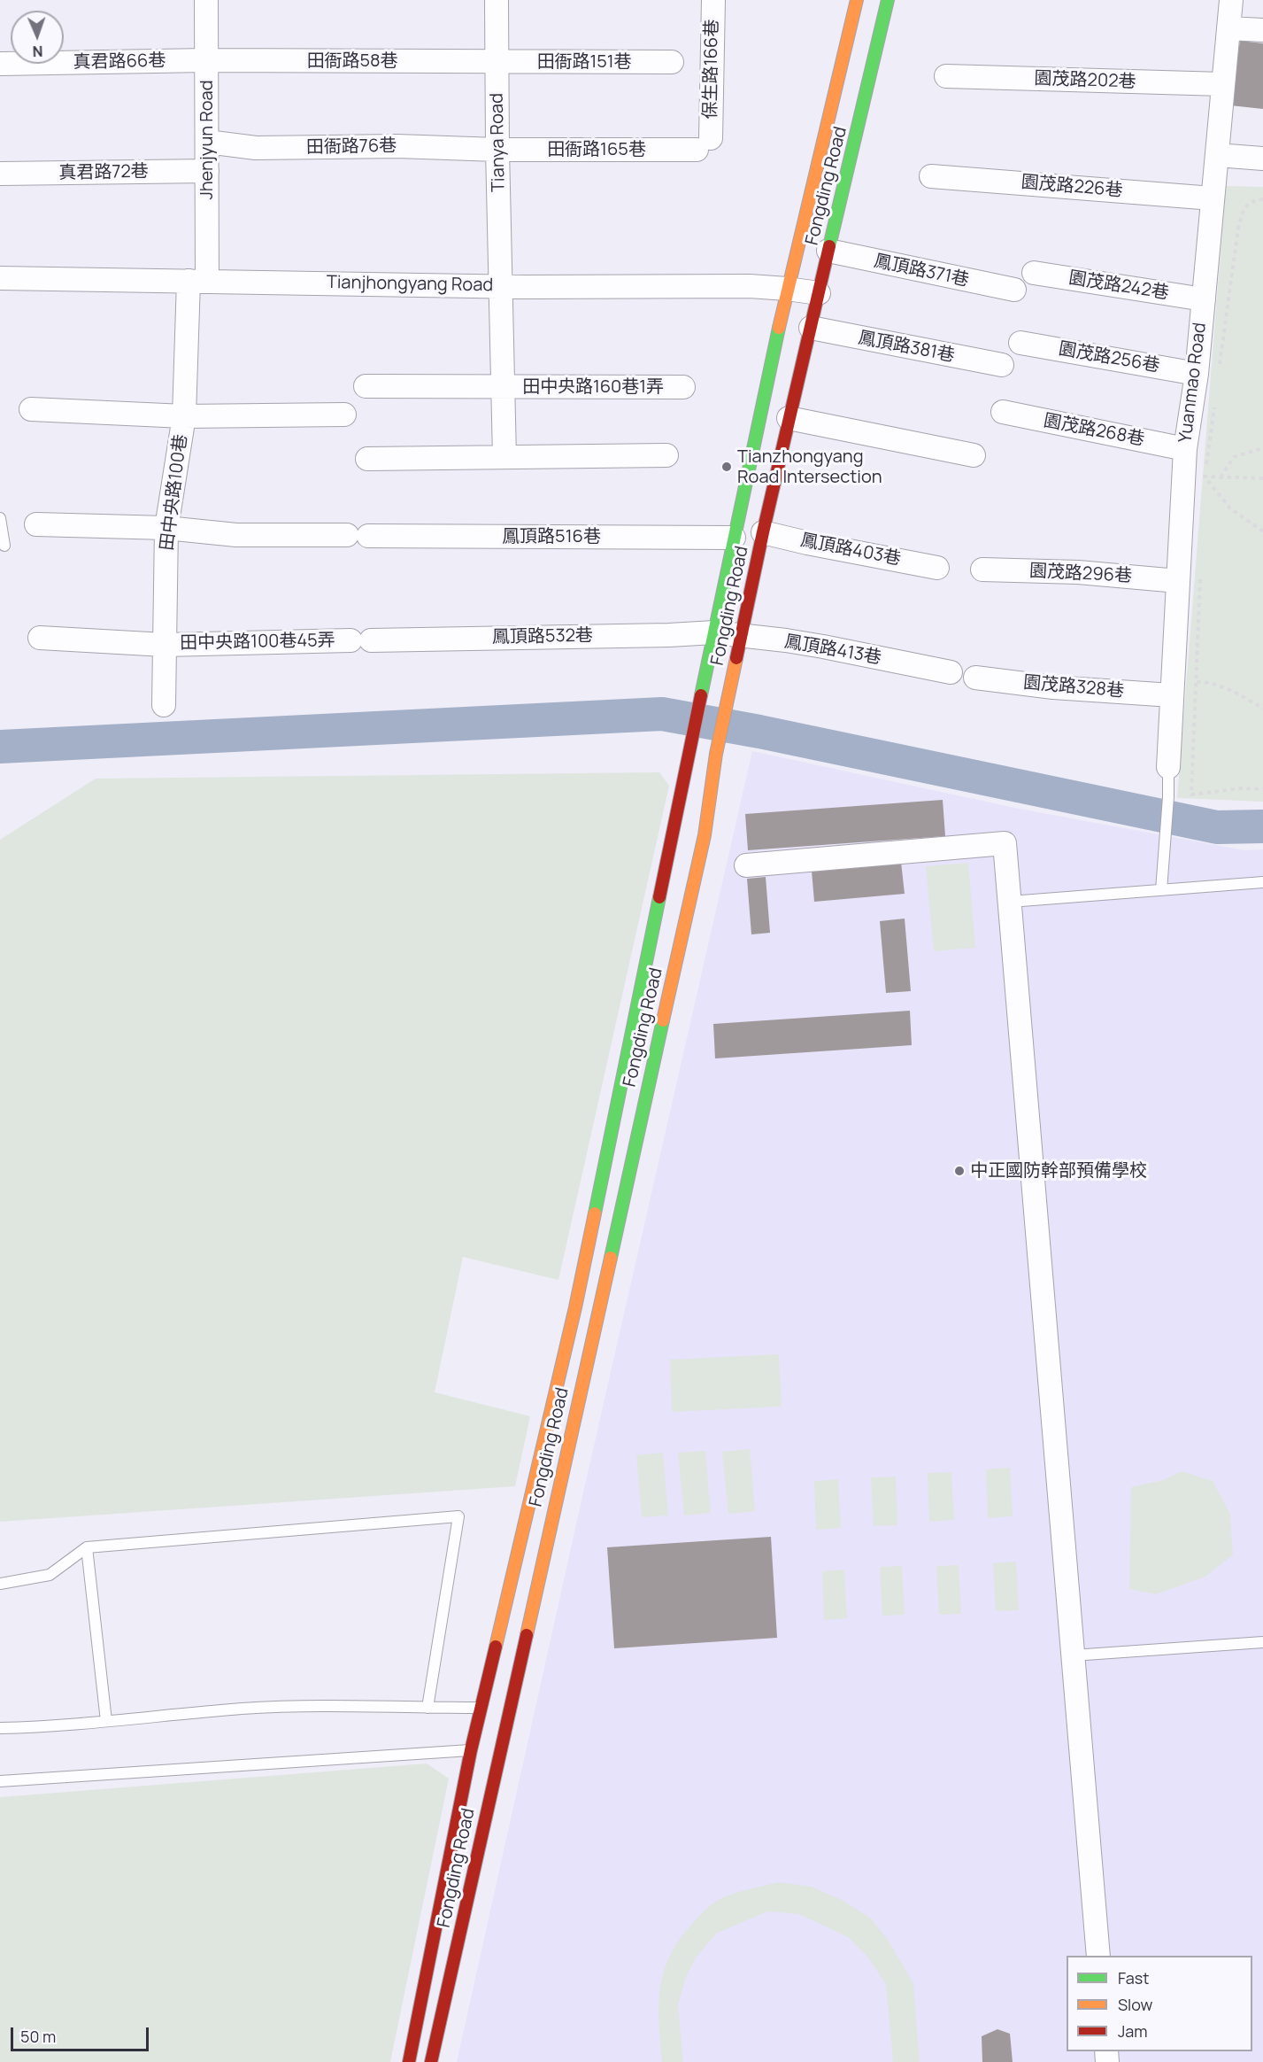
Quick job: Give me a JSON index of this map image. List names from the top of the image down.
{
  "streets": {
    "main road": ["Fongding Road"],
    "street": [
      "田衙路58巷",
      "真君路66巷",
      "田衙路151巷",
      "保生路166巷",
      "園茂路202巷",
      "Jhenjyun Road",
      "Tianya Road",
      "田衙路76巷",
      "田衙路165巷",
      "真君路72巷",
      "園茂路226巷",
      "鳳頂路371巷",
      "Tianjhongyang Road",
      "園茂路242巷",
      "鳳頂路381巷",
      "園茂路256巷",
      "Yuanmao Road",
      "田中央路160巷1弄",
      "園茂路268巷",
      "田中央路100巷",
      "鳳頂路516巷",
      "鳳頂路403巷",
      "園茂路296巷",
      "鳳頂路532巷",
      "田中央路100巷45弄",
      "鳳頂路413巷",
      "園茂路328巷"
    ]
  },
  "crossings": [
    ["田衙路58巷", "真君路66巷"],
    ["田衙路58巷", "田衙路151巷"],
    ["田衙路58巷", "Jhenjyun Road"],
    ["田衙路58巷", "Tianya Road"],
    ["真君路66巷", "Jhenjyun Road"],
    ["田衙路151巷", "Tianya Road"],
    ["保生路166巷", "田衙路165巷"],
    ["園茂路202巷", "Yuanmao Road"],
    ["Jhenjyun Road", "田衙路76巷"],
    ["Jhenjyun Road", "真君路72巷"],
    ["Jhenjyun Road", "Tianjhongyang Road"],
    ["Jhenjyun Road", "田中央路100巷"],
    ["Tianya Road", "田衙路76巷"],
    ["Tianya Road", "田衙路165巷"],
    ["Tianya Road", "Tianjhongyang Road"],
    ["Tianya Road", "田中央路160巷1弄"],
    ["田衙路76巷", "田衙路165巷"],
    ["Fongding Road", "鳳頂路371巷"],
    ["Fongding Road", "Tianjhongyang Road"],
    ["Fongding Road", "鳳頂路381巷"],
    ["Fongding Road", "鳳頂路516巷"],
    ["Fongding Road", "鳳頂路403巷"],
    ["Fongding Road", "鳳頂路532巷"],
    ["Fongding Road", "鳳頂路413巷"],
    ["園茂路226巷", "Yuanmao Road"],
    ["Tianjhongyang Road", "田中央路100巷"],
    ["園茂路242巷", "Yuanmao Road"],
    ["園茂路256巷", "Yuanmao Road"],
    ["Yuanmao Road", "園茂路268巷"],
    ["Yuanmao Road", "園茂路296巷"],
    ["Yuanmao Road", "園茂路328巷"],
    ["田中央路100巷", "鳳頂路516巷"],
    ["田中央路100巷", "田中央路100巷45弄"],
    ["鳳頂路532巷", "田中央路100巷45弄"],
    ["鳳頂路532巷", "鳳頂路413巷"]
  ],
  "places": ["Tianzhongyang Road Intersection", "中正國防幹部預備學校"],
  "legend": ["Fast", "Slow", "Jam"],
  "scale_bar": "50 m",
  "north": "bottom"
}
